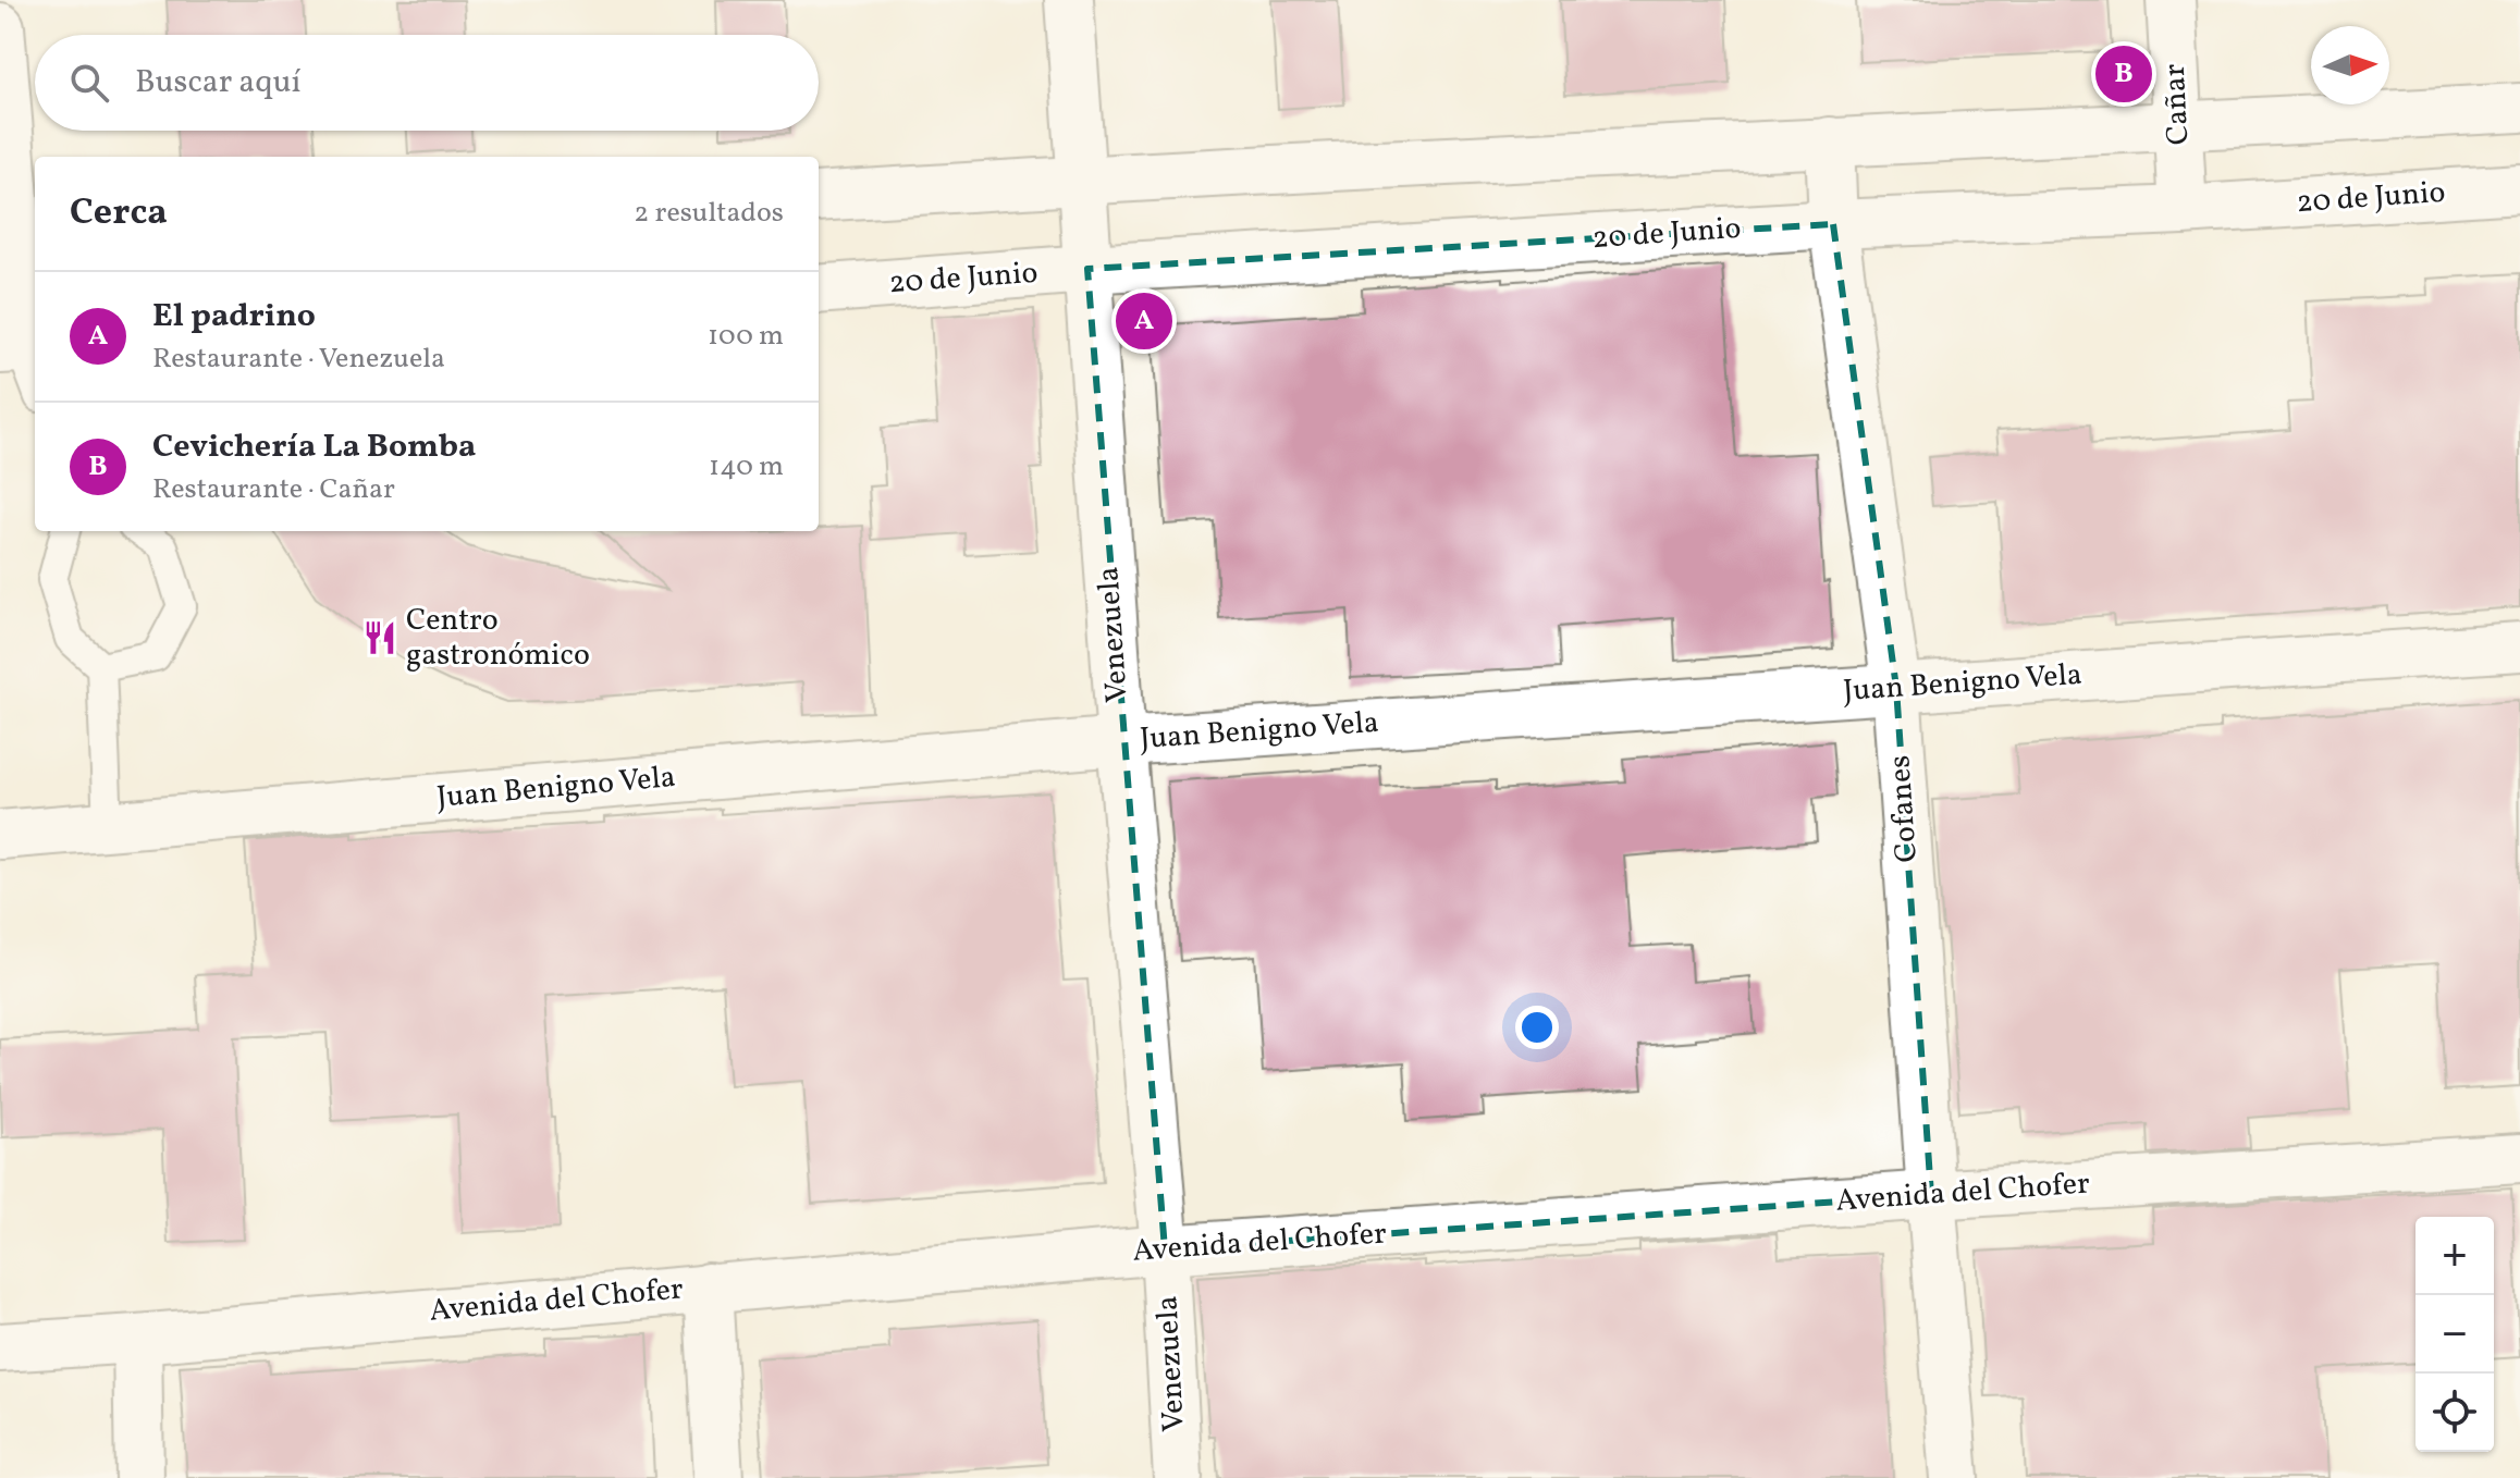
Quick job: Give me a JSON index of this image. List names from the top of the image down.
{
  "streets": {
    "street": [
      "Cañar",
      "20 de Junio",
      "Venezuela",
      "Juan Benigno Vela",
      "Cofanes",
      "Avenida del Chofer"
    ]
  },
  "crossings": [
    ["Cañar", "20 de Junio"],
    ["20 de Junio", "Venezuela"],
    ["20 de Junio", "Cofanes"],
    ["Venezuela", "Juan Benigno Vela"],
    ["Venezuela", "Avenida del Chofer"],
    ["Juan Benigno Vela", "Cofanes"],
    ["Cofanes", "Avenida del Chofer"]
  ],
  "places": {
    "restaurant": ["Centro gastronómico"]
  },
  "north": "right",
  "page": {
    "search": "Buscar aquí",
    "pins": ["B", "A"],
    "heading": ["Cerca", "2 resultados"],
    "list": [
      {
        "mark": "A",
        "name": "El padrino",
        "note": "Restaurante · Venezuela",
        "value": "100 m"
      },
      {
        "mark": "B",
        "name": "Cevichería La Bomba",
        "note": "Restaurante · Cañar",
        "value": "140 m"
      }
    ],
    "map_buttons": ["+", "−"]
  }
}
